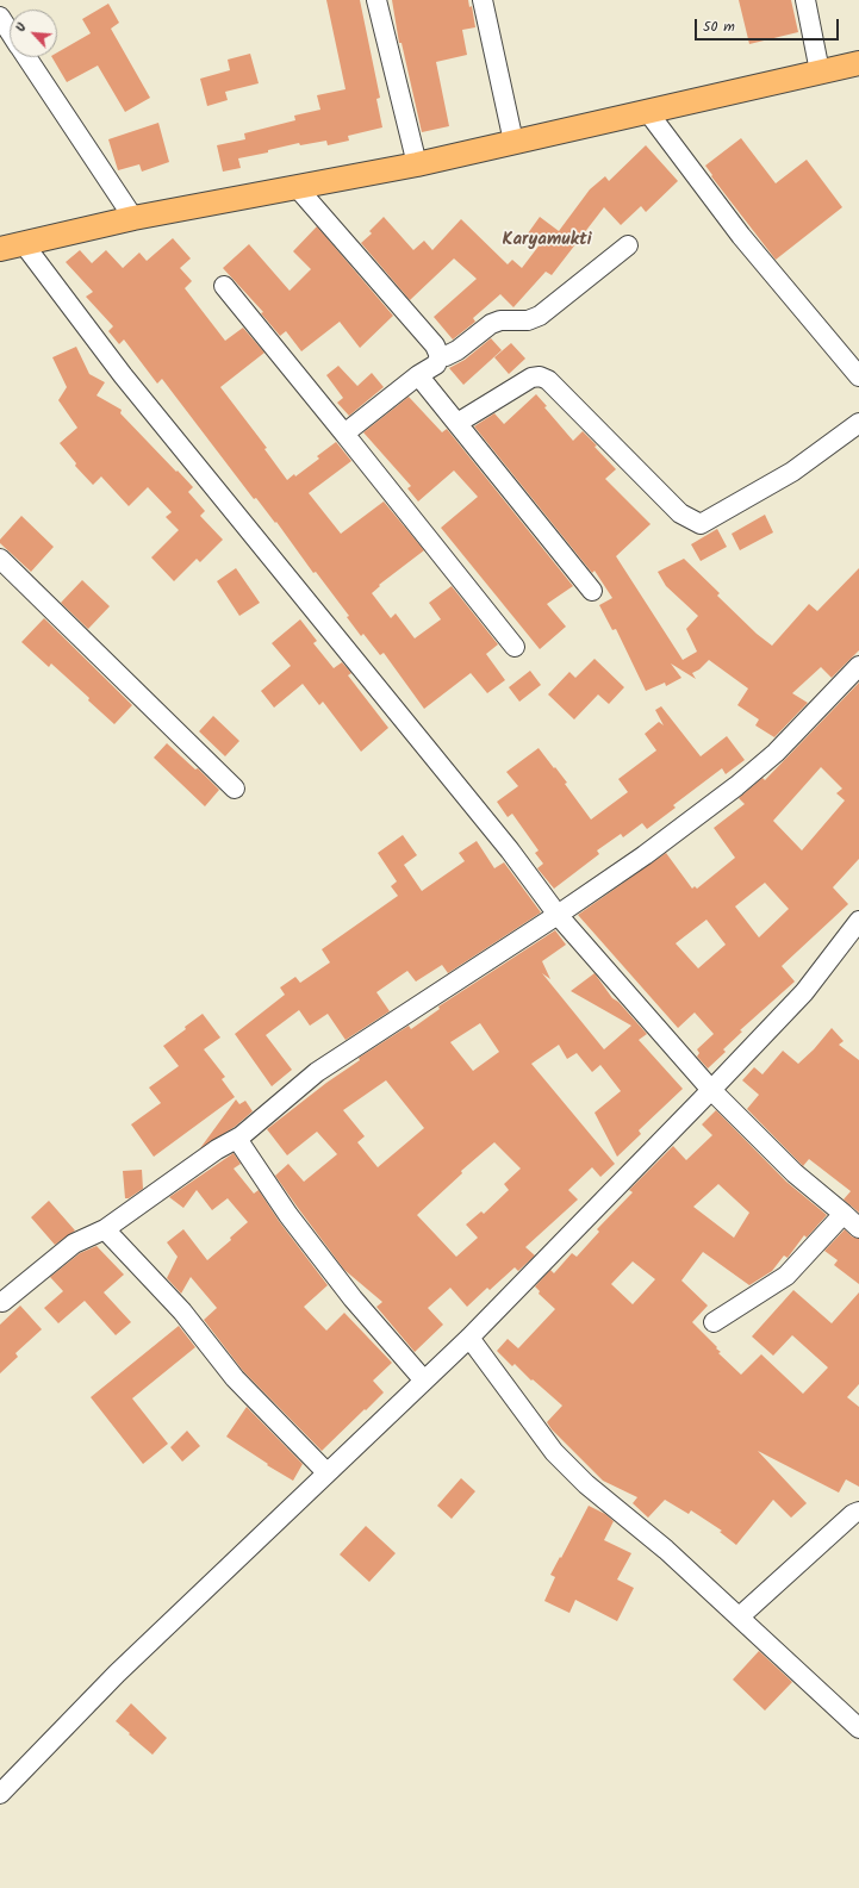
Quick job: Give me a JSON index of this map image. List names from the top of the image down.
{
  "districts": ["Karyamukti"],
  "scale_bar": "50 m",
  "north": "top left"
}
